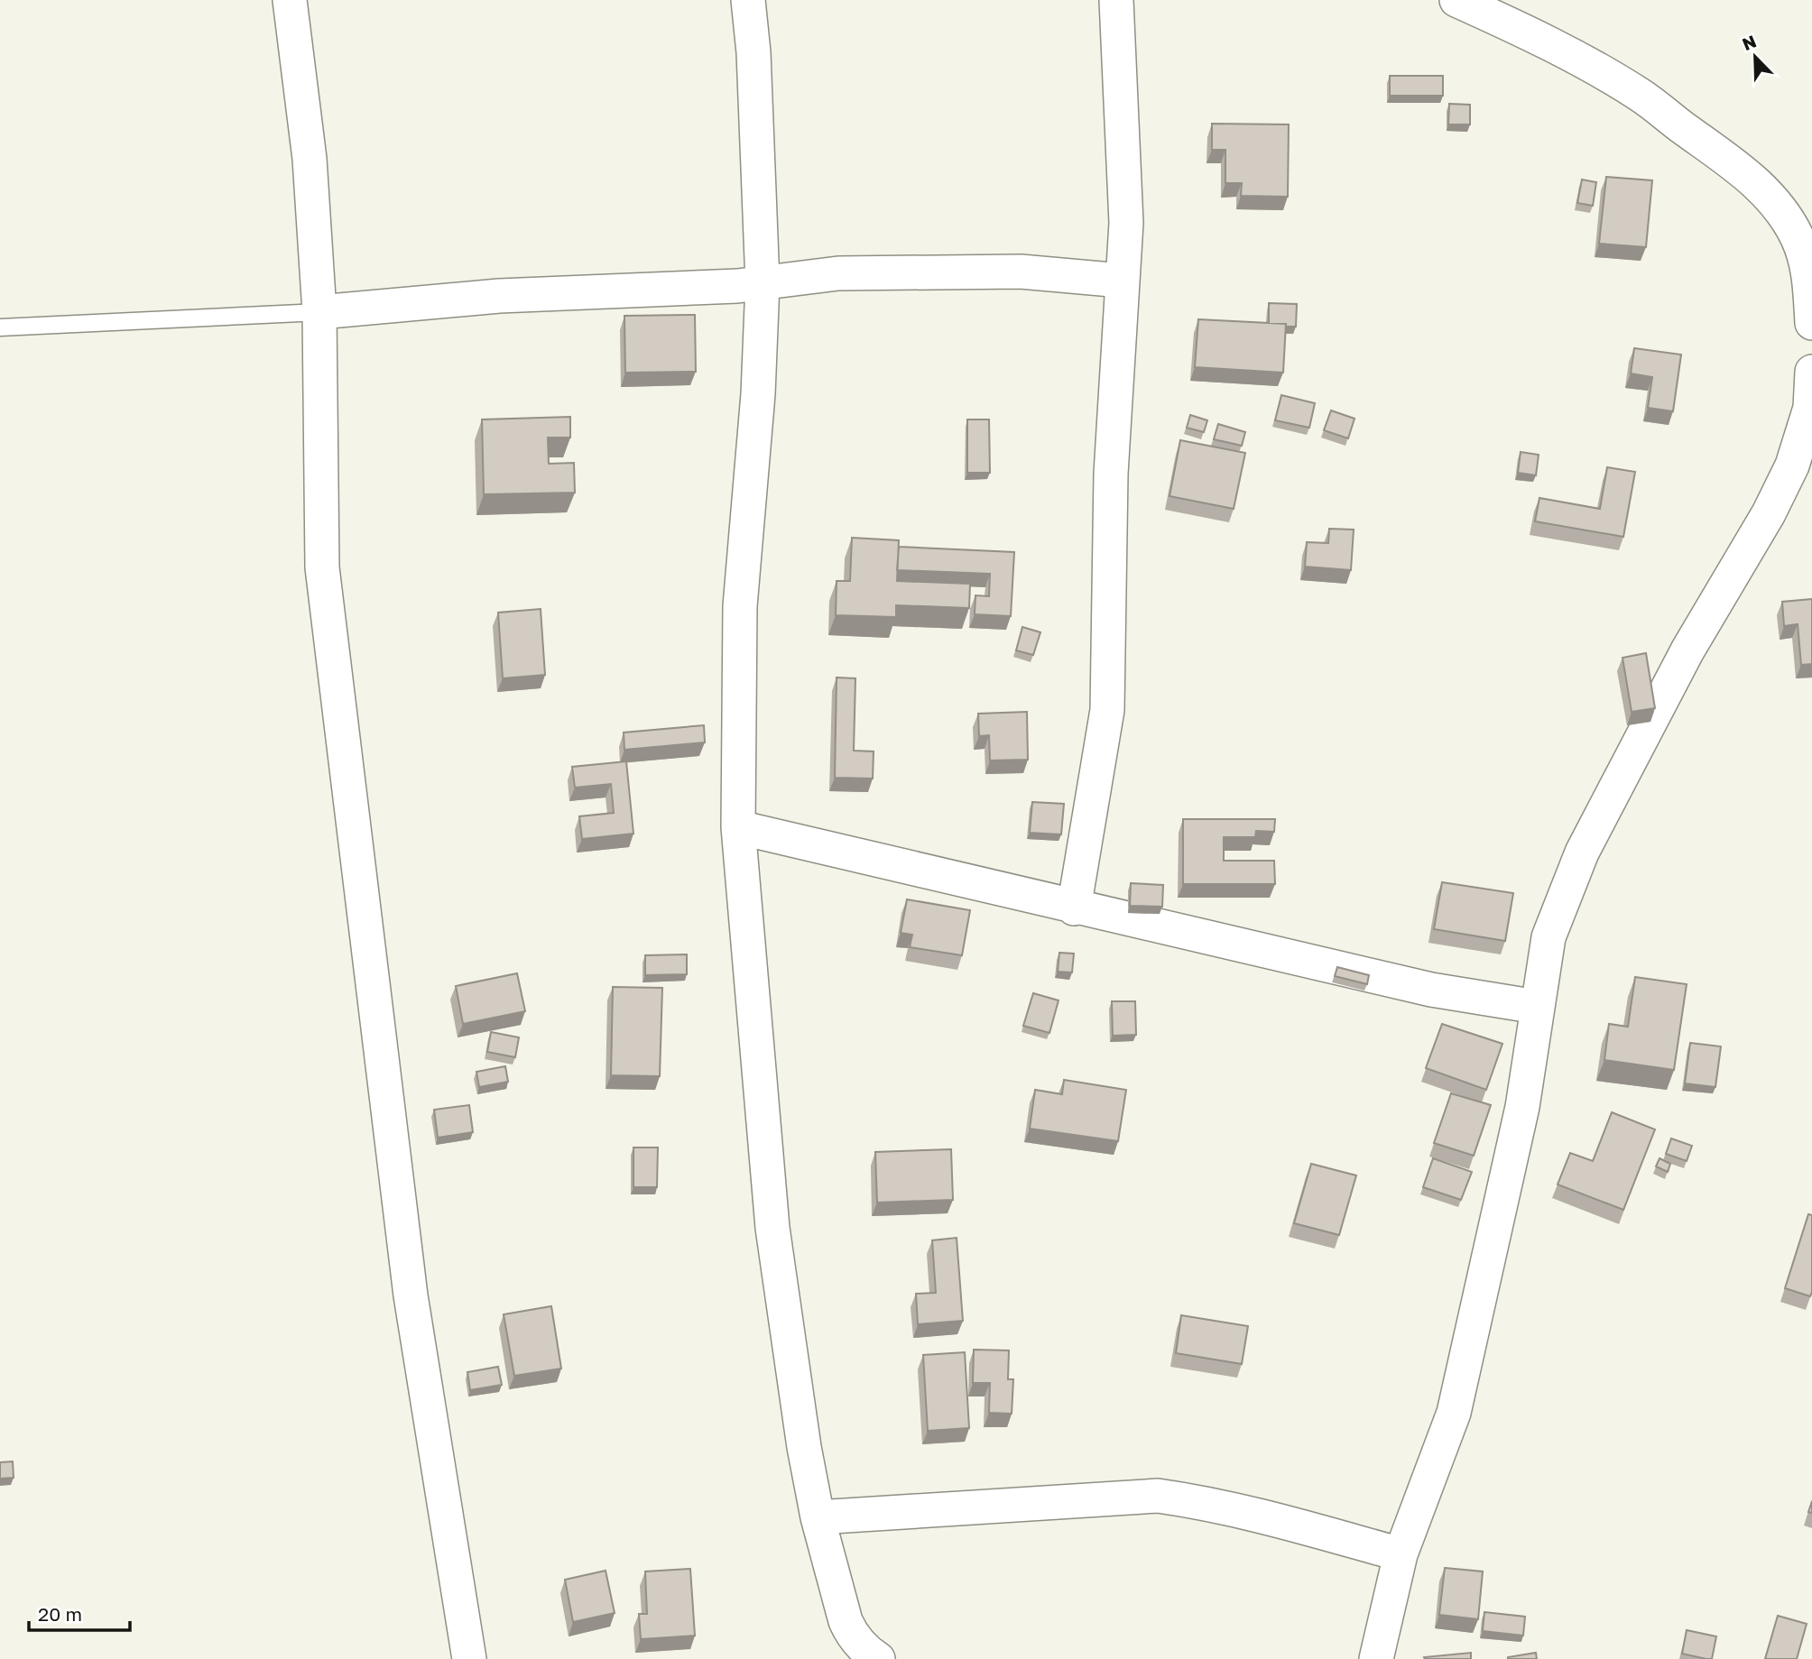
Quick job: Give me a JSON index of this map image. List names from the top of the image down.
{
  "scale_bar": "20 m",
  "north": "top left"
}
